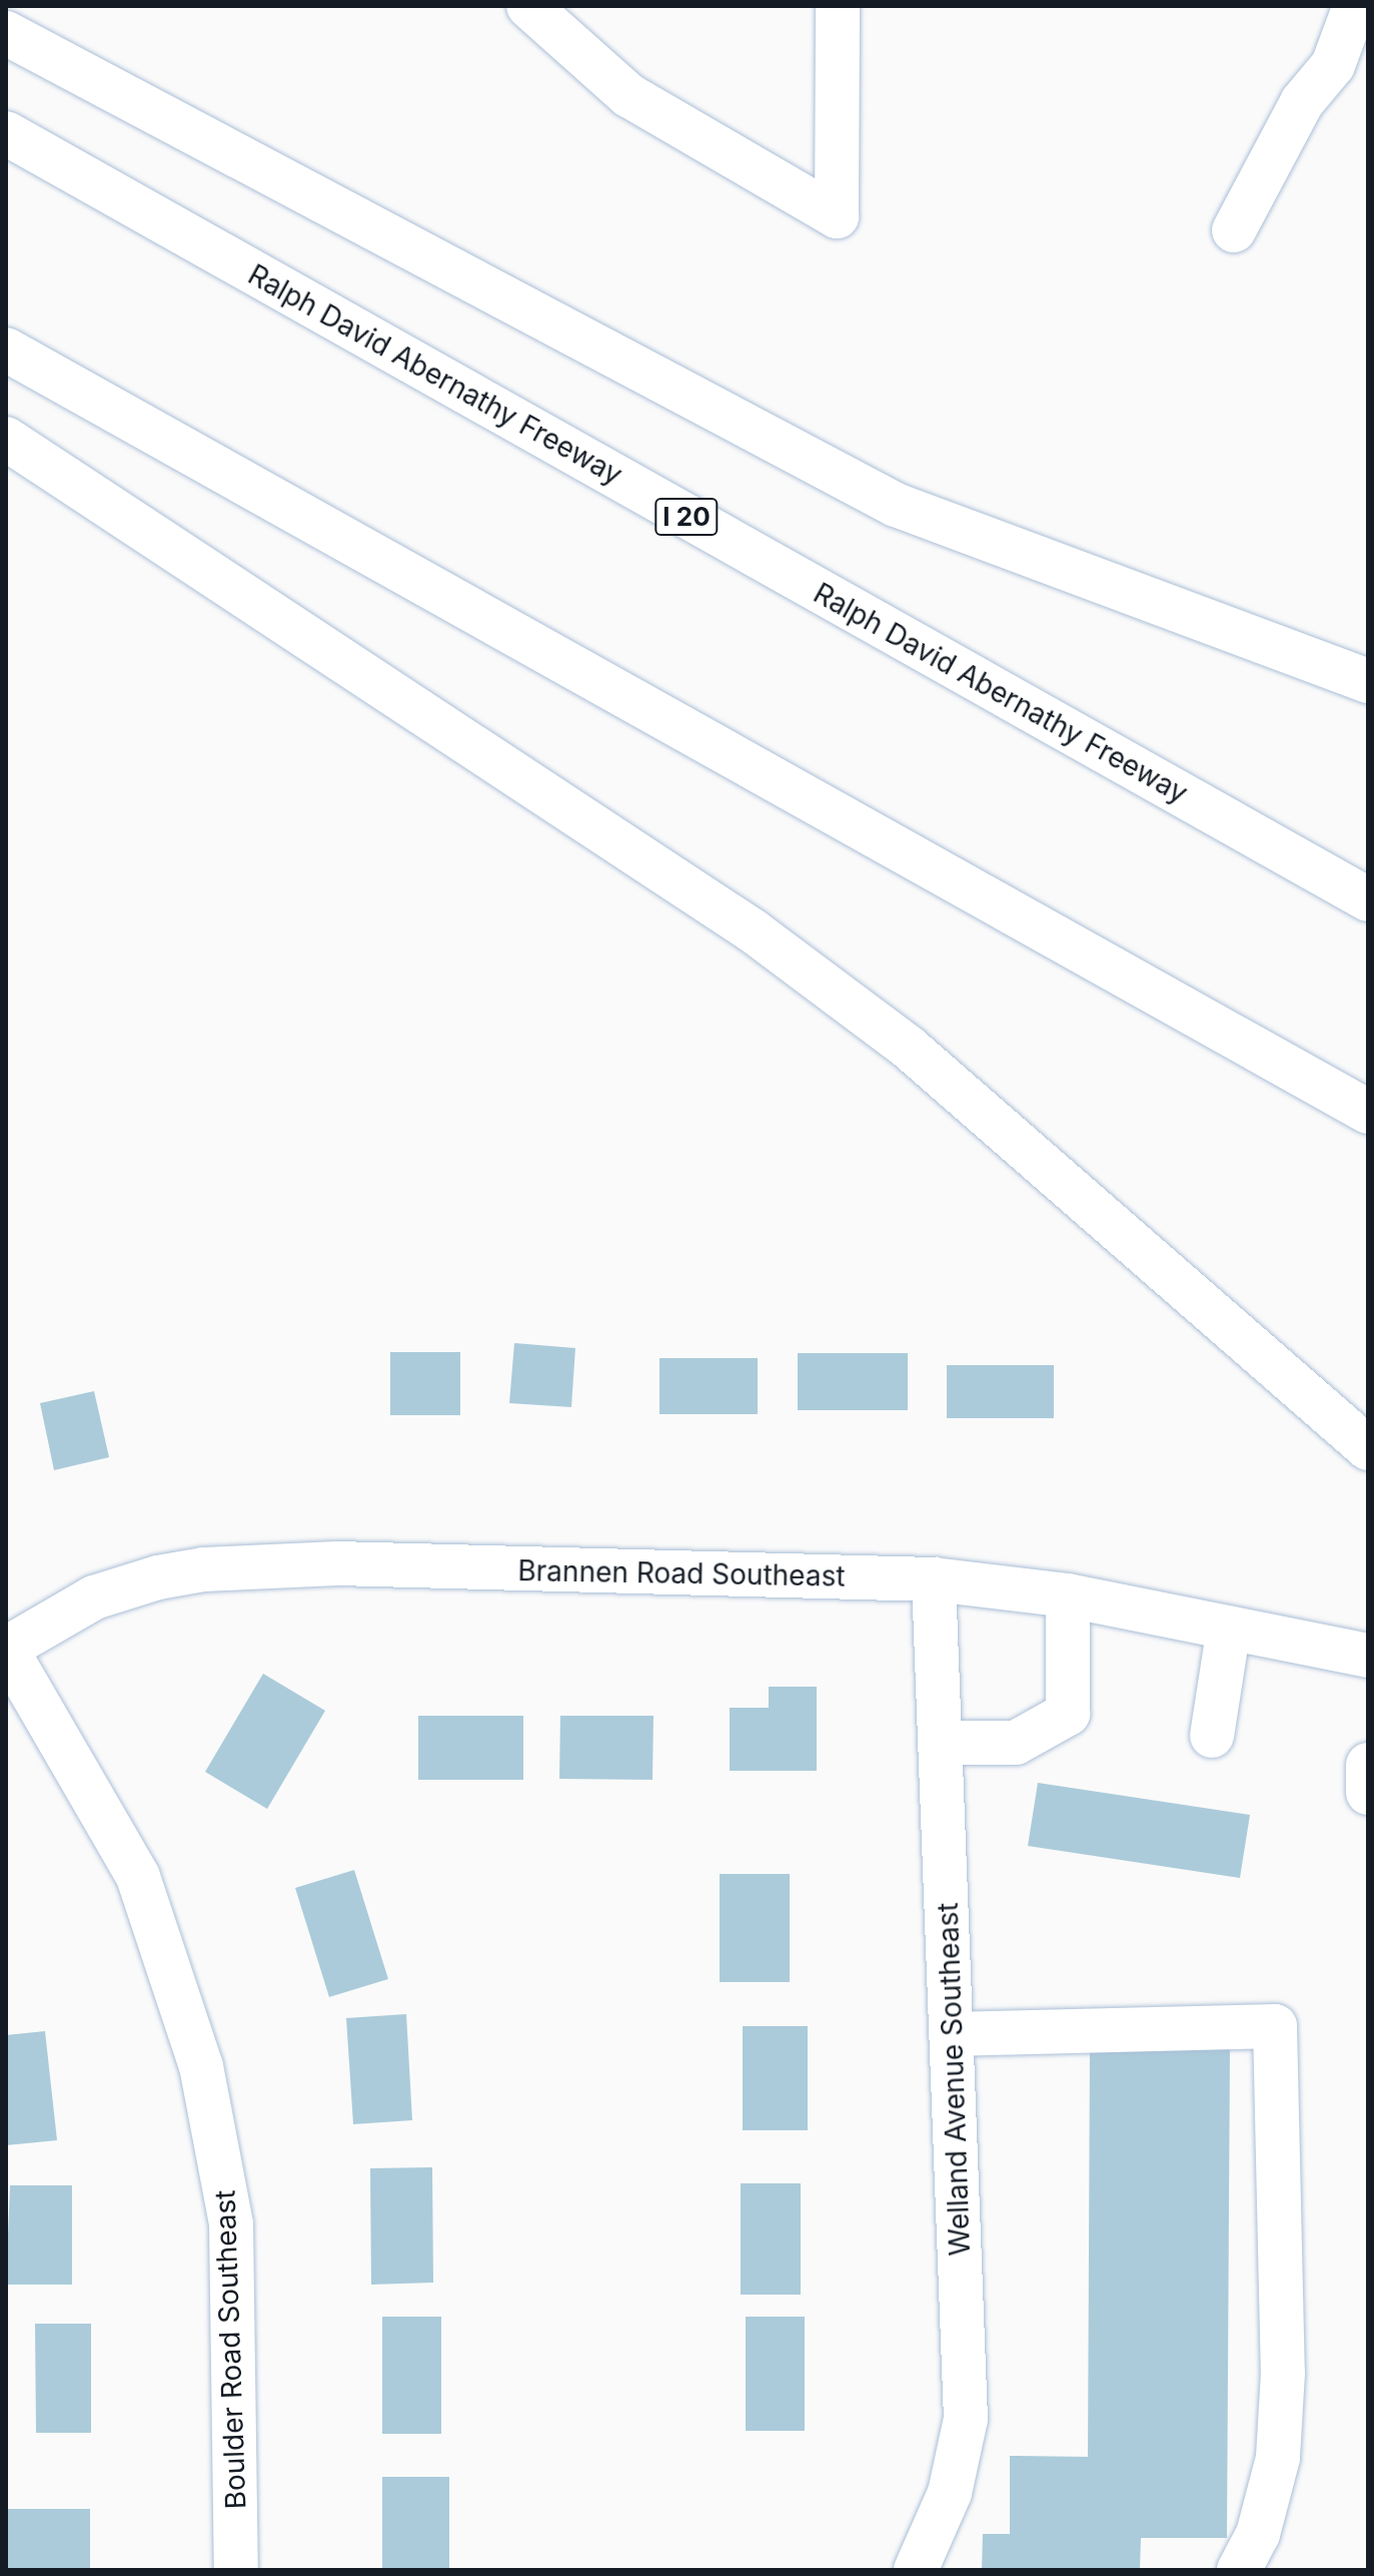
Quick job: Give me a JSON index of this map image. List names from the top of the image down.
{
  "streets": {
    "main road": [
      "Ralph David Abernathy Freeway",
      "I 20",
      "Brannen Road Southeast",
      "Welland Avenue Southeast",
      "Boulder Road Southeast"
    ]
  },
  "crossings": [
    ["Brannen Road Southeast", "Welland Avenue Southeast"],
    ["Brannen Road Southeast", "Boulder Road Southeast"]
  ]
}
